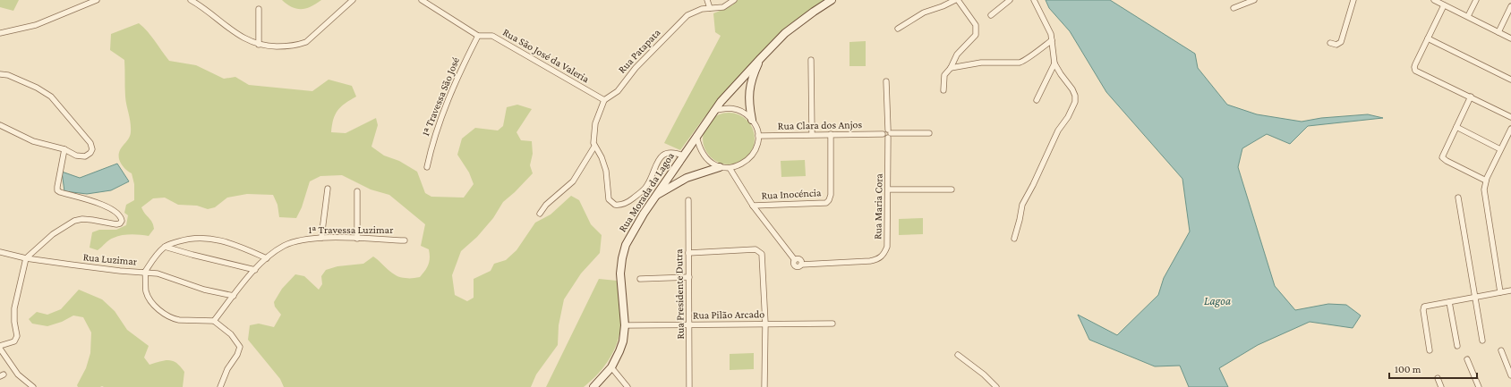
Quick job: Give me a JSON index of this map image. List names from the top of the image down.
{
  "streets": {
    "street": [
      "Rua Patapata",
      "Rua São José da Valeria",
      "1ª Travessa São José",
      "Rua Clara dos Anjos",
      "Rua Morada da Lagoa",
      "Rua Inocéncia",
      "Rua Maria Cora",
      "1ª Travessa Luzimar",
      "Rua Luzimar",
      "Rua Presidente Dutra",
      "Rua Pilão Arcado"
    ]
  },
  "crossings": [
    ["Rua Patapata", "Rua São José da Valeria"],
    ["Rua São José da Valeria", "1ª Travessa São José"],
    ["Rua Clara dos Anjos", "Rua Morada da Lagoa"],
    ["Rua Clara dos Anjos", "Rua Inocéncia"],
    ["Rua Clara dos Anjos", "Rua Maria Cora"],
    ["Rua Morada da Lagoa", "Rua Pilão Arcado"],
    ["Rua Inocéncia", "Rua Maria Cora"],
    ["Rua Presidente Dutra", "Rua Pilão Arcado"]
  ],
  "water": ["Lagoa"],
  "scale_bar": "100 m"
}
